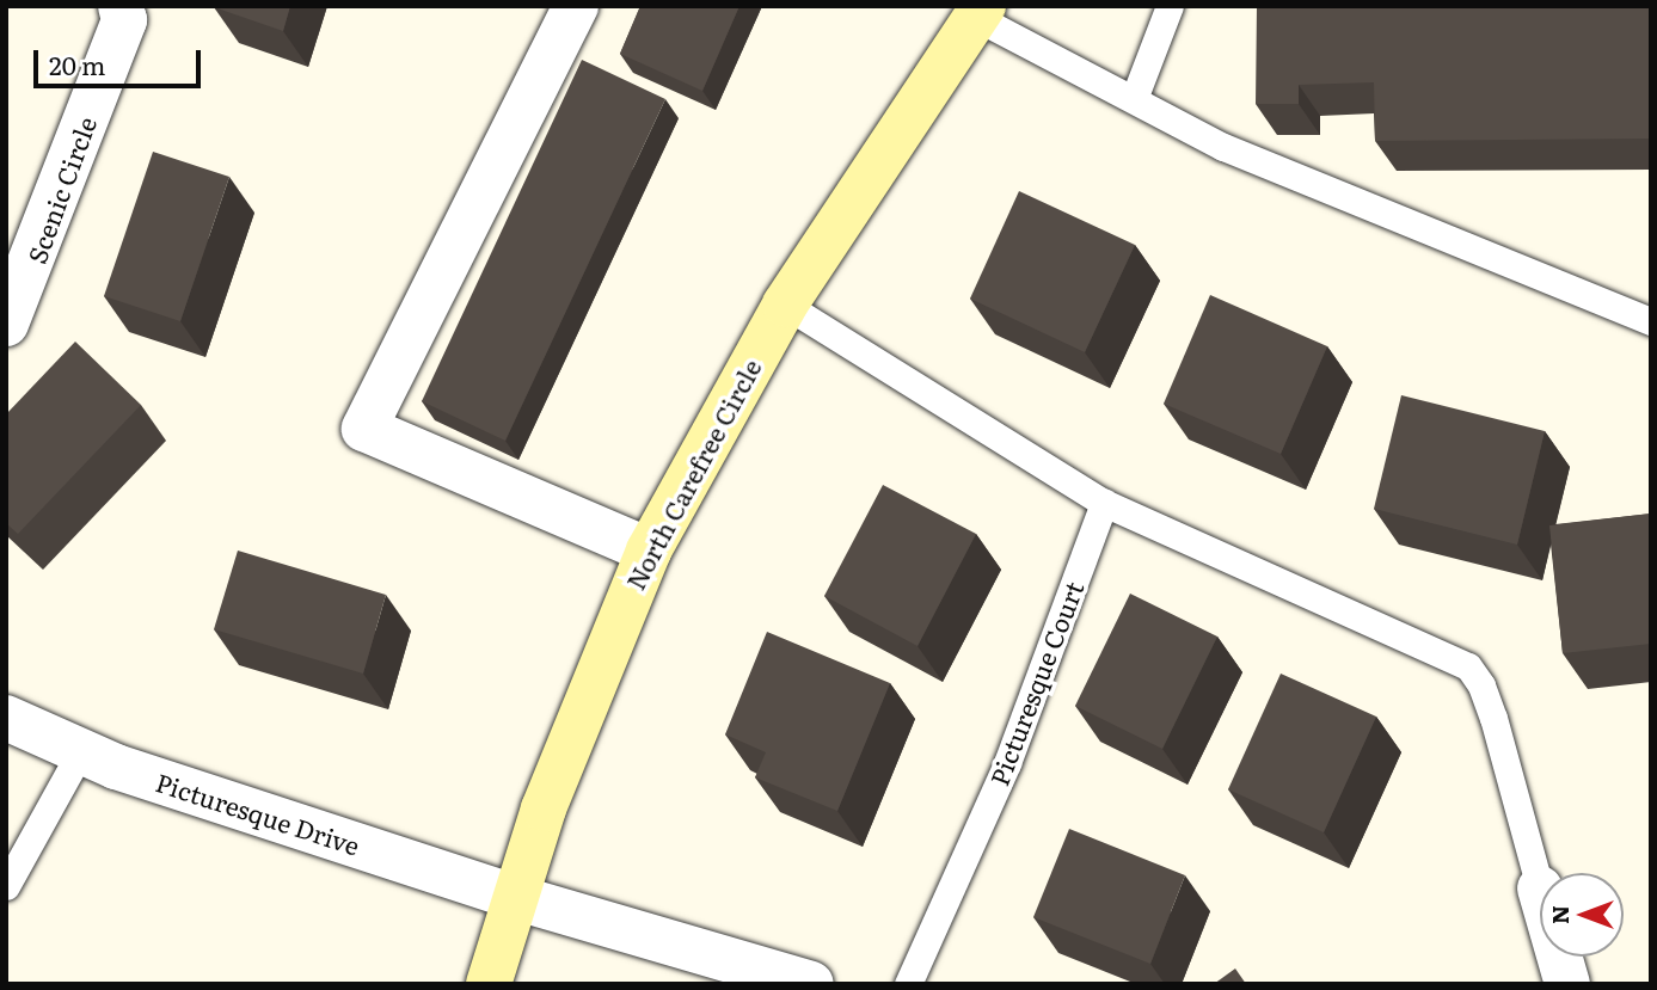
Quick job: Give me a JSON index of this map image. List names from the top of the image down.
{
  "streets": {
    "main road": ["North Carefree Circle"],
    "street": ["Scenic Circle", "Picturesque Drive"],
    "lane": ["Picturesque Court"]
  },
  "crossings": [
    ["North Carefree Circle", "Picturesque Drive"]
  ],
  "scale_bar": "20 m",
  "north": "left"
}
